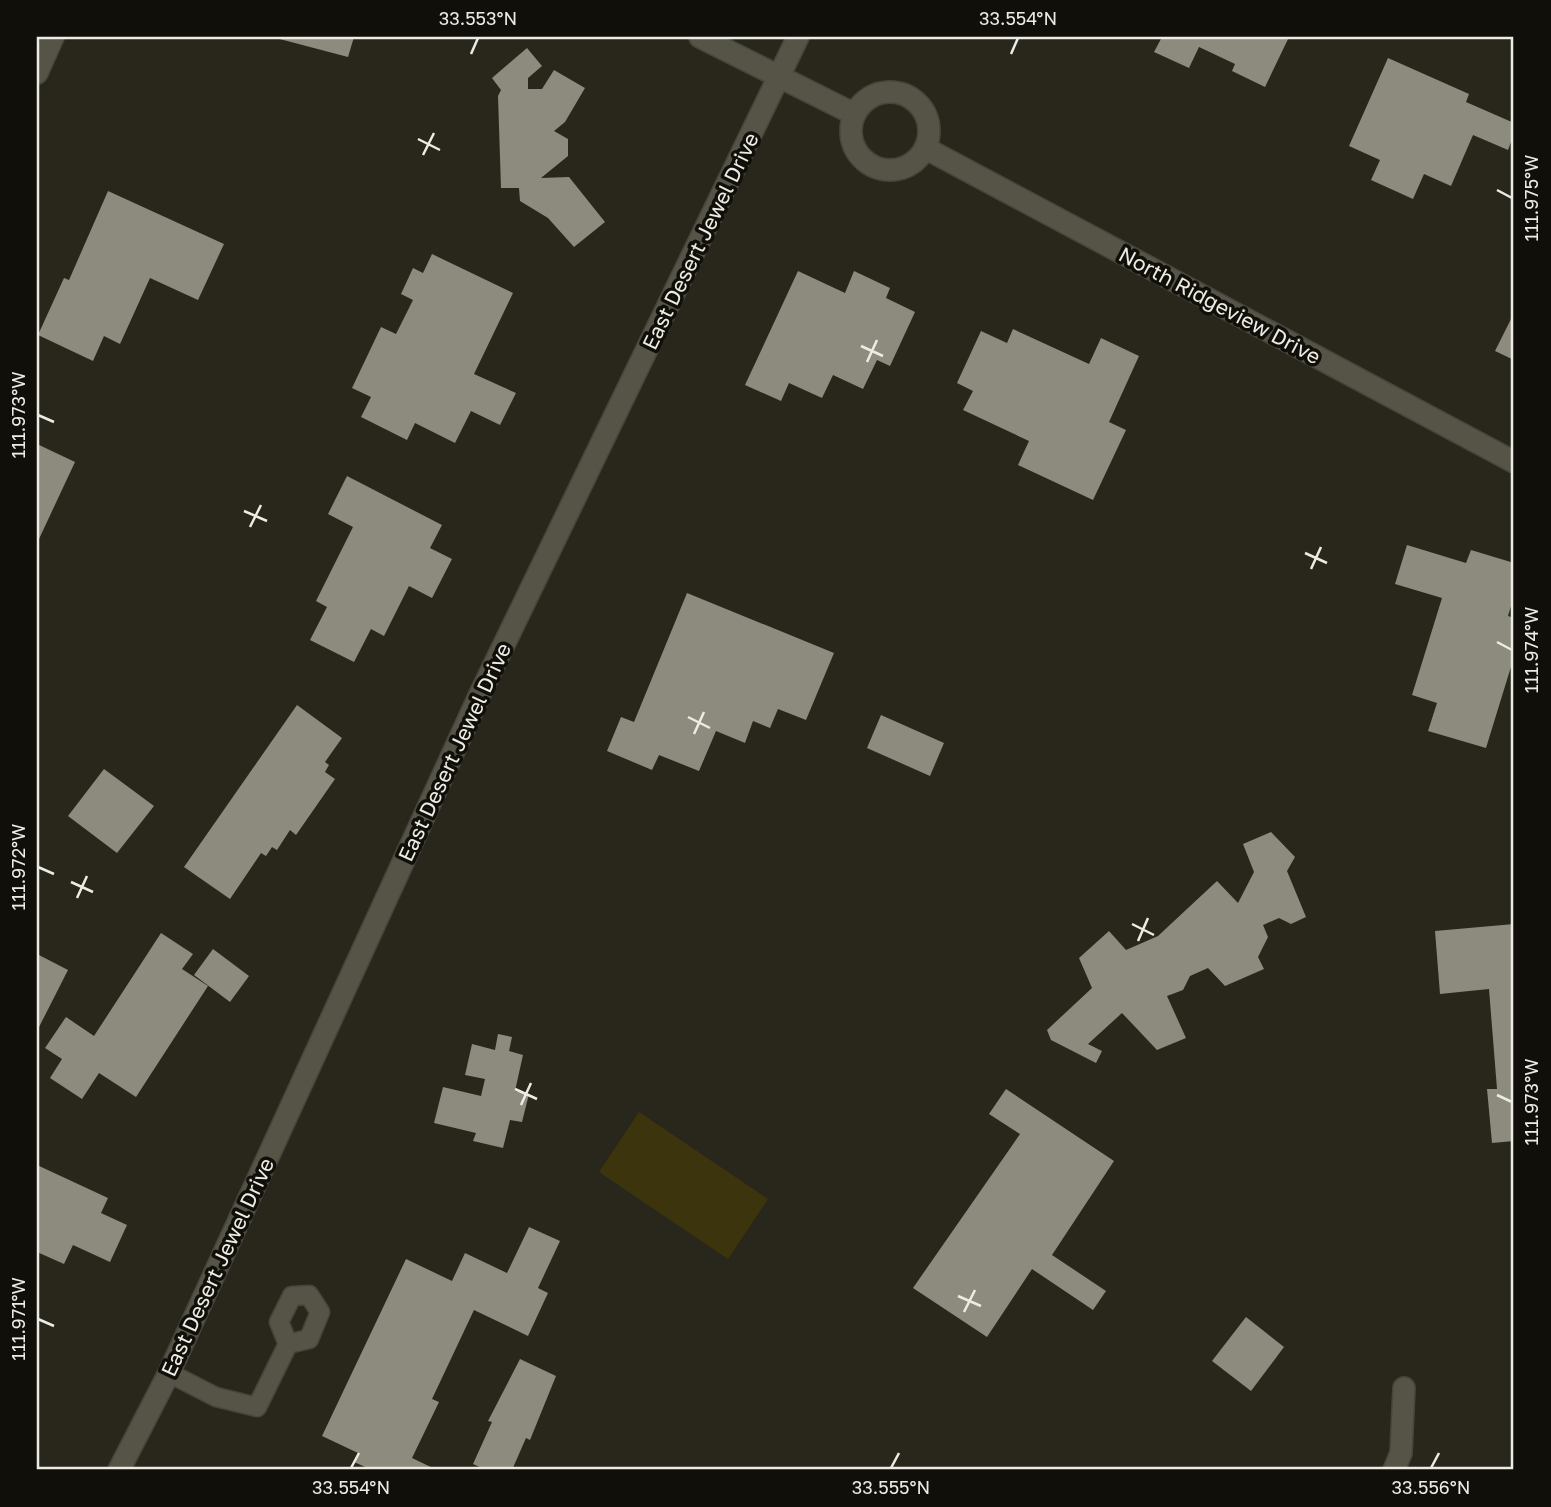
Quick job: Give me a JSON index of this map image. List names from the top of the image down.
{
  "streets": {
    "street": ["East Desert Jewel Drive", "North Ridgeview Drive"]
  },
  "coordinates": [
    "33.553°N",
    "33.554°N",
    "111.975°W",
    "111.973°W",
    "111.974°W",
    "111.972°W",
    "111.971°W",
    "33.555°N",
    "33.556°N"
  ]
}
